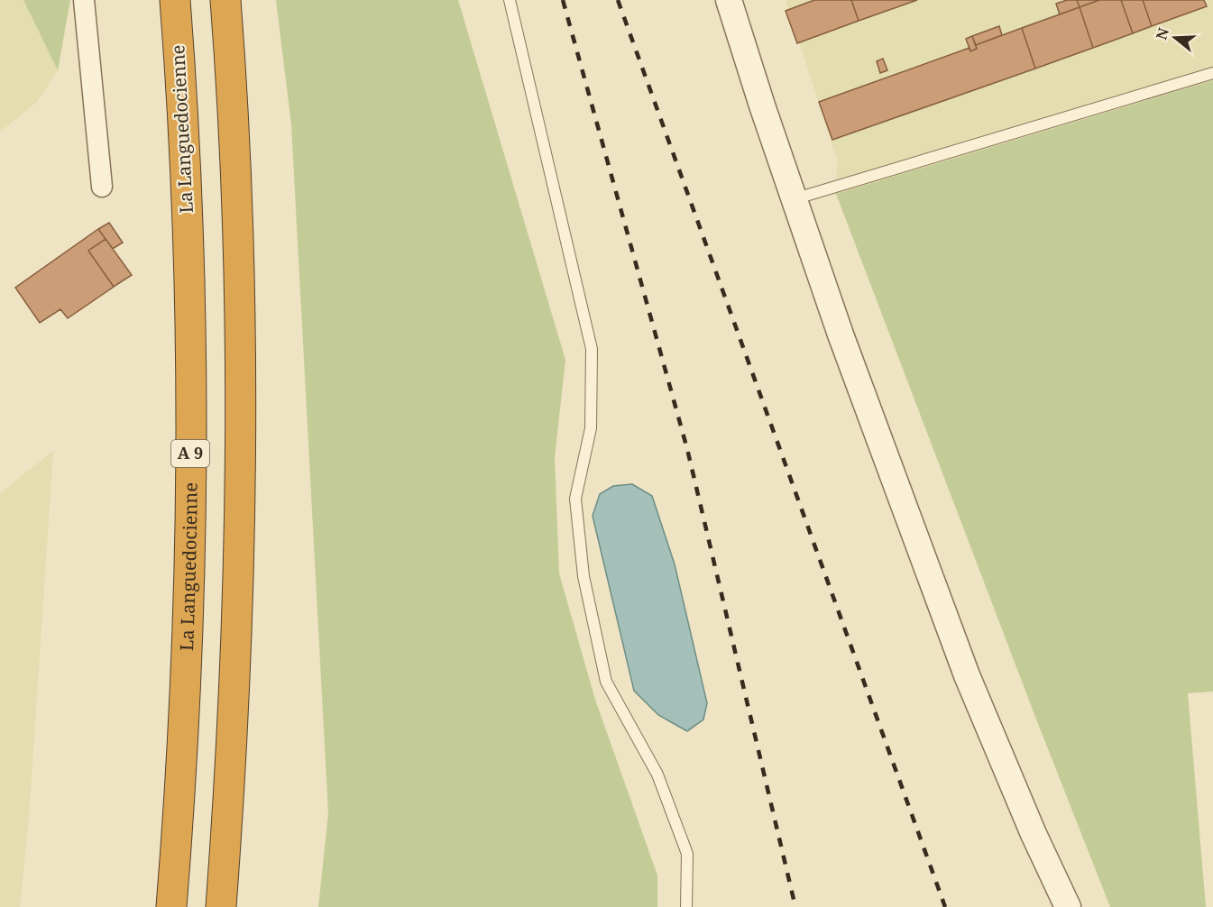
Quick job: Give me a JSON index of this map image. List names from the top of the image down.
{
  "streets": {
    "highway": ["La Languedocienne", "A 9"]
  },
  "north": "left"
}
